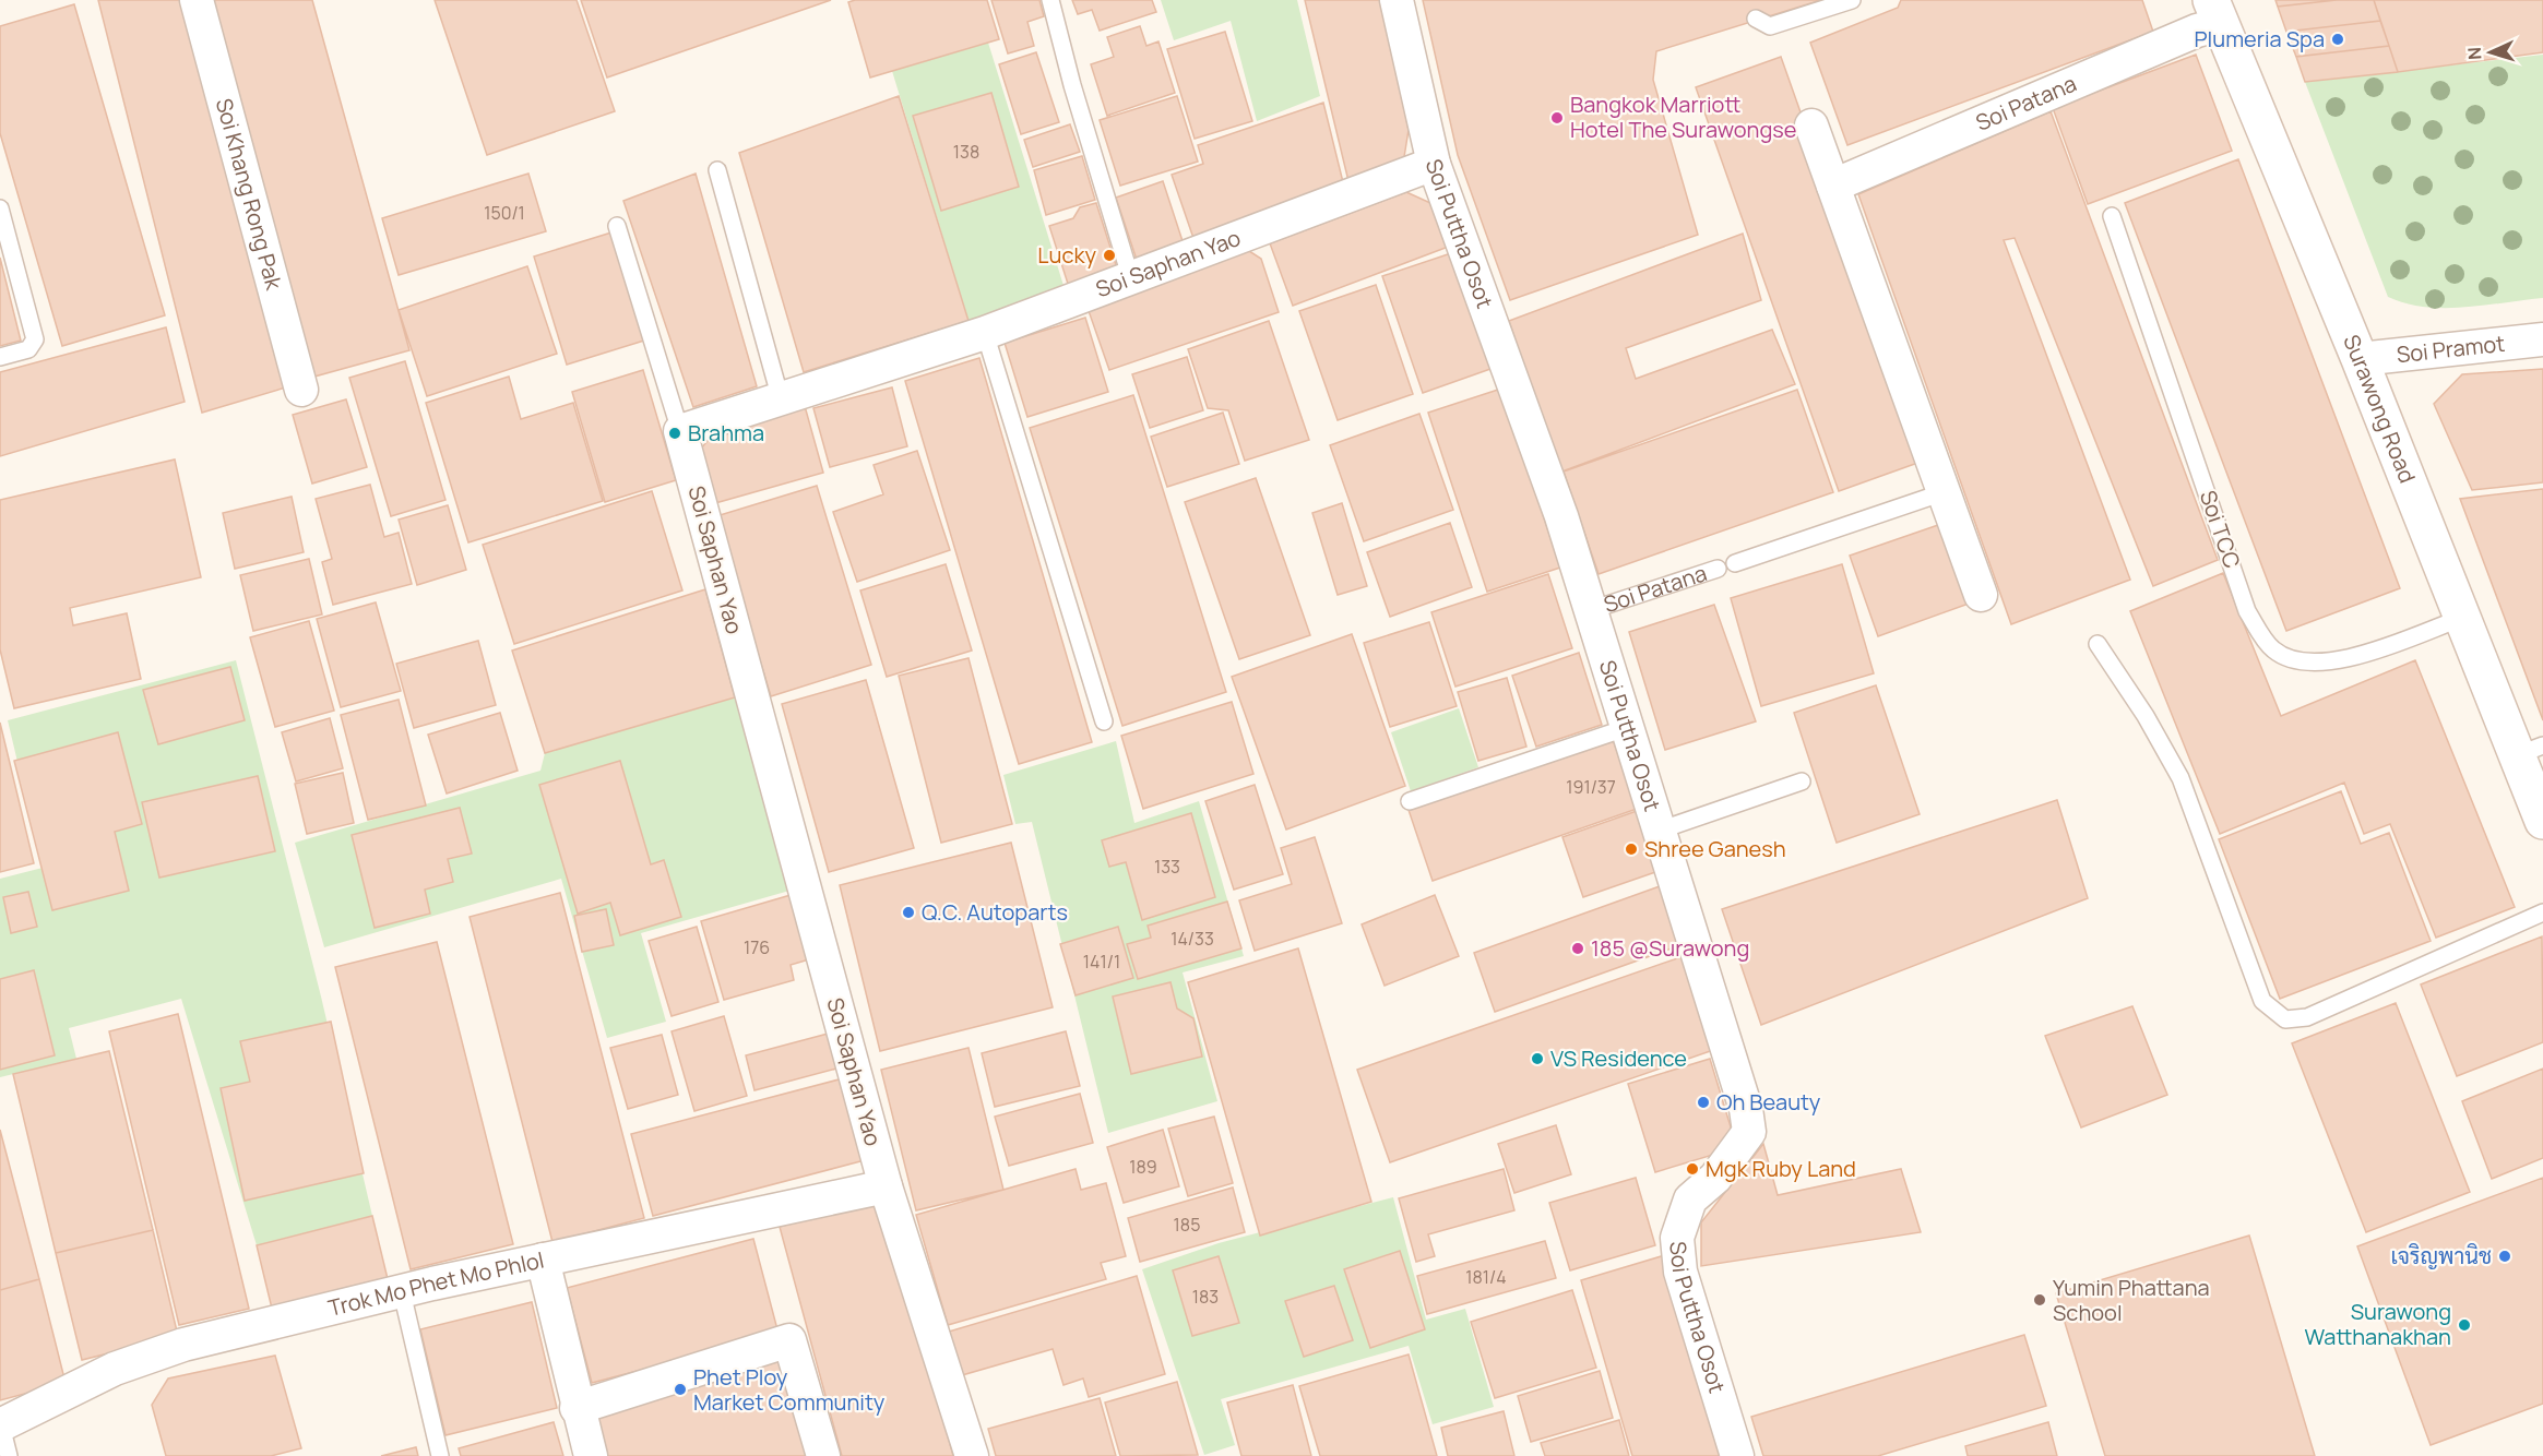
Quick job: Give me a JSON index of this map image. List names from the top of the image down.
{
  "streets": {
    "main road": ["Surawong Road"],
    "street": [
      "Soi Patana",
      "Soi Khang Rong Pak",
      "Soi Puttha Osot",
      "Soi Saphan Yao",
      "Soi Pramot",
      "Trok Mo Phet Mo Phlol"
    ],
    "lane": ["Soi TCC"]
  },
  "crossings": [
    ["Soi Patana", "Soi Puttha Osot"],
    ["Soi Patana", "Surawong Road"],
    ["Soi Puttha Osot", "Soi Saphan Yao"],
    ["Soi Saphan Yao", "Trok Mo Phet Mo Phlol"],
    ["Soi Pramot", "Surawong Road"],
    ["Surawong Road", "Soi TCC"]
  ],
  "places": [
    "Plumeria Spa",
    "Bangkok Marriott Hotel The Surawongse",
    "Lucky",
    "Brahma",
    "Shree Ganesh",
    "Q.C. Autoparts",
    "185 @Surawong",
    "VS Residence",
    "Oh Beauty",
    "Mgk Ruby Land",
    "เจริญพานิช",
    "Yumin Phattana School",
    "Surawong Watthanakhan",
    "Phet Ploy Market Community"
  ],
  "house_numbers": [
    "138",
    "150/1",
    "191/37",
    "133",
    "14/33",
    "176",
    "141/1",
    "189",
    "185",
    "181/4",
    "183"
  ],
  "north": "left"
}
